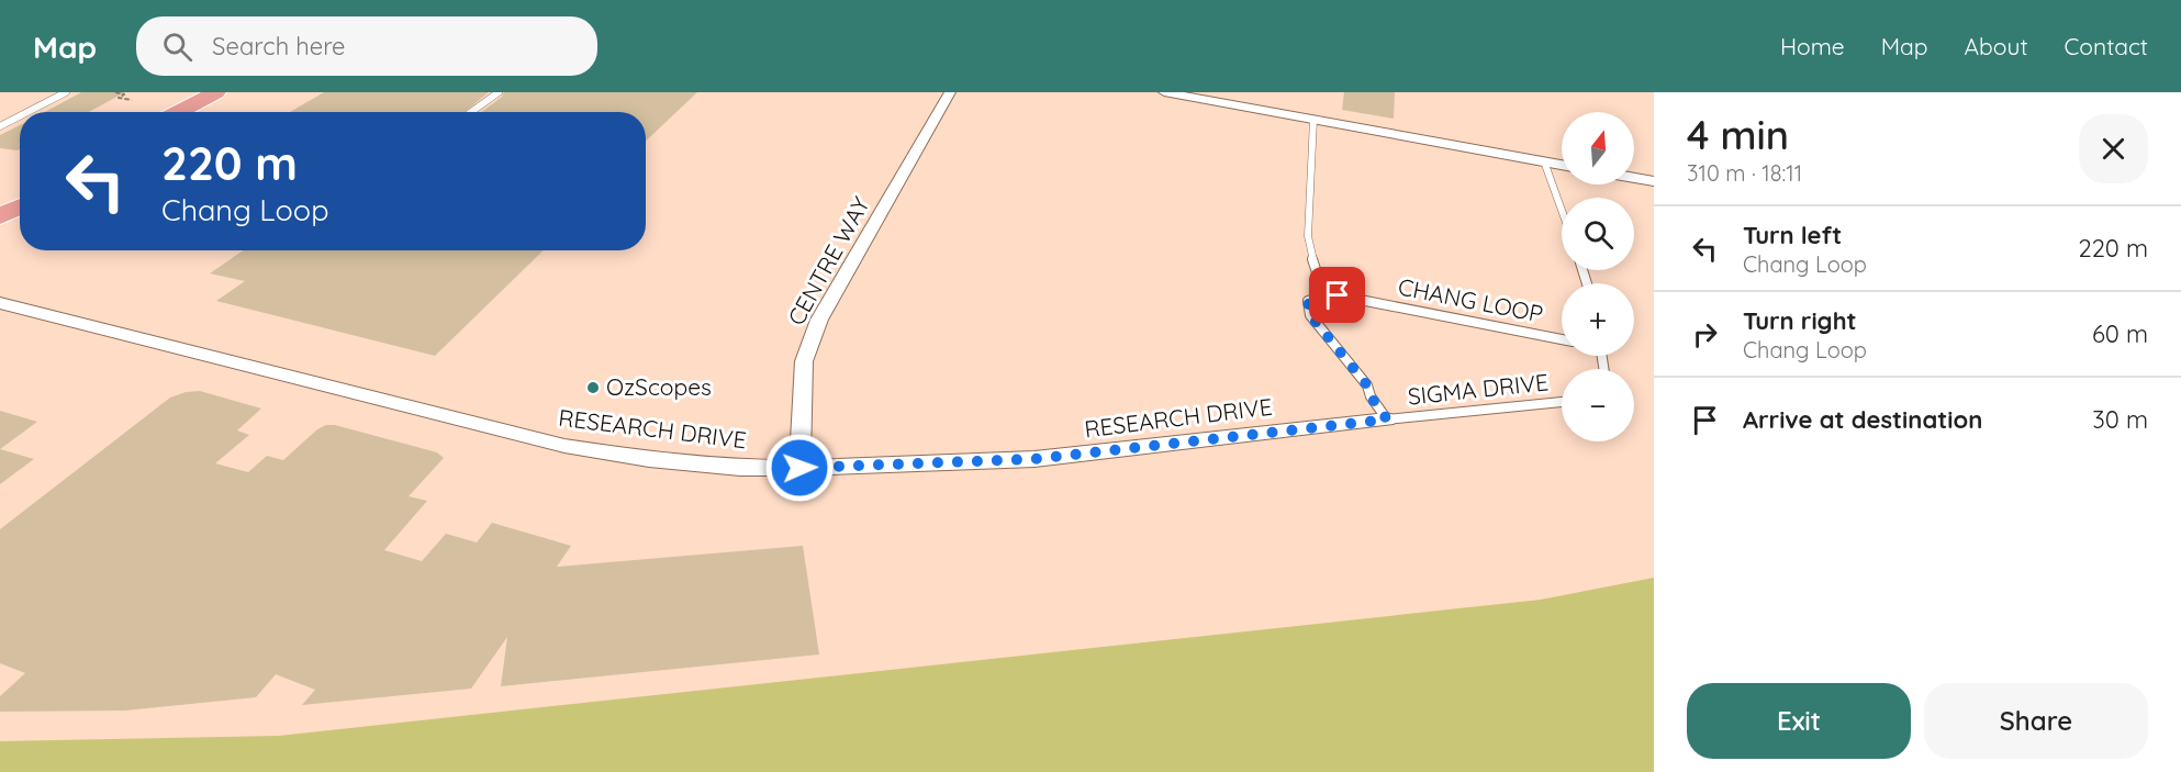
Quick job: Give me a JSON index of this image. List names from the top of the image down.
{
  "streets": {
    "street": ["CENTRE WAY", "RESEARCH DRIVE"],
    "lane": ["CHANG LOOP", "SIGMA DRIVE"]
  },
  "crossings": [
    ["CENTRE WAY", "RESEARCH DRIVE"],
    ["SIGMA DRIVE", "RESEARCH DRIVE"]
  ],
  "places": ["OzScopes"],
  "north": "top",
  "page": {
    "header": "Map",
    "search": "Search here",
    "nav": [
      "Home",
      "Map",
      "About",
      "Contact"
    ],
    "heading": ["4 min", "310 m · 18:11"],
    "map_buttons": ["+", "−"],
    "turn": ["220 m", "Chang Loop"],
    "list": [
      {
        "name": "Turn left",
        "note": "Chang Loop",
        "value": "220 m"
      },
      {
        "name": "Turn right",
        "note": "Chang Loop",
        "value": "60 m"
      },
      {
        "name": "Arrive at destination",
        "value": "30 m"
      }
    ],
    "buttons": ["Exit", "Share"]
  }
}
